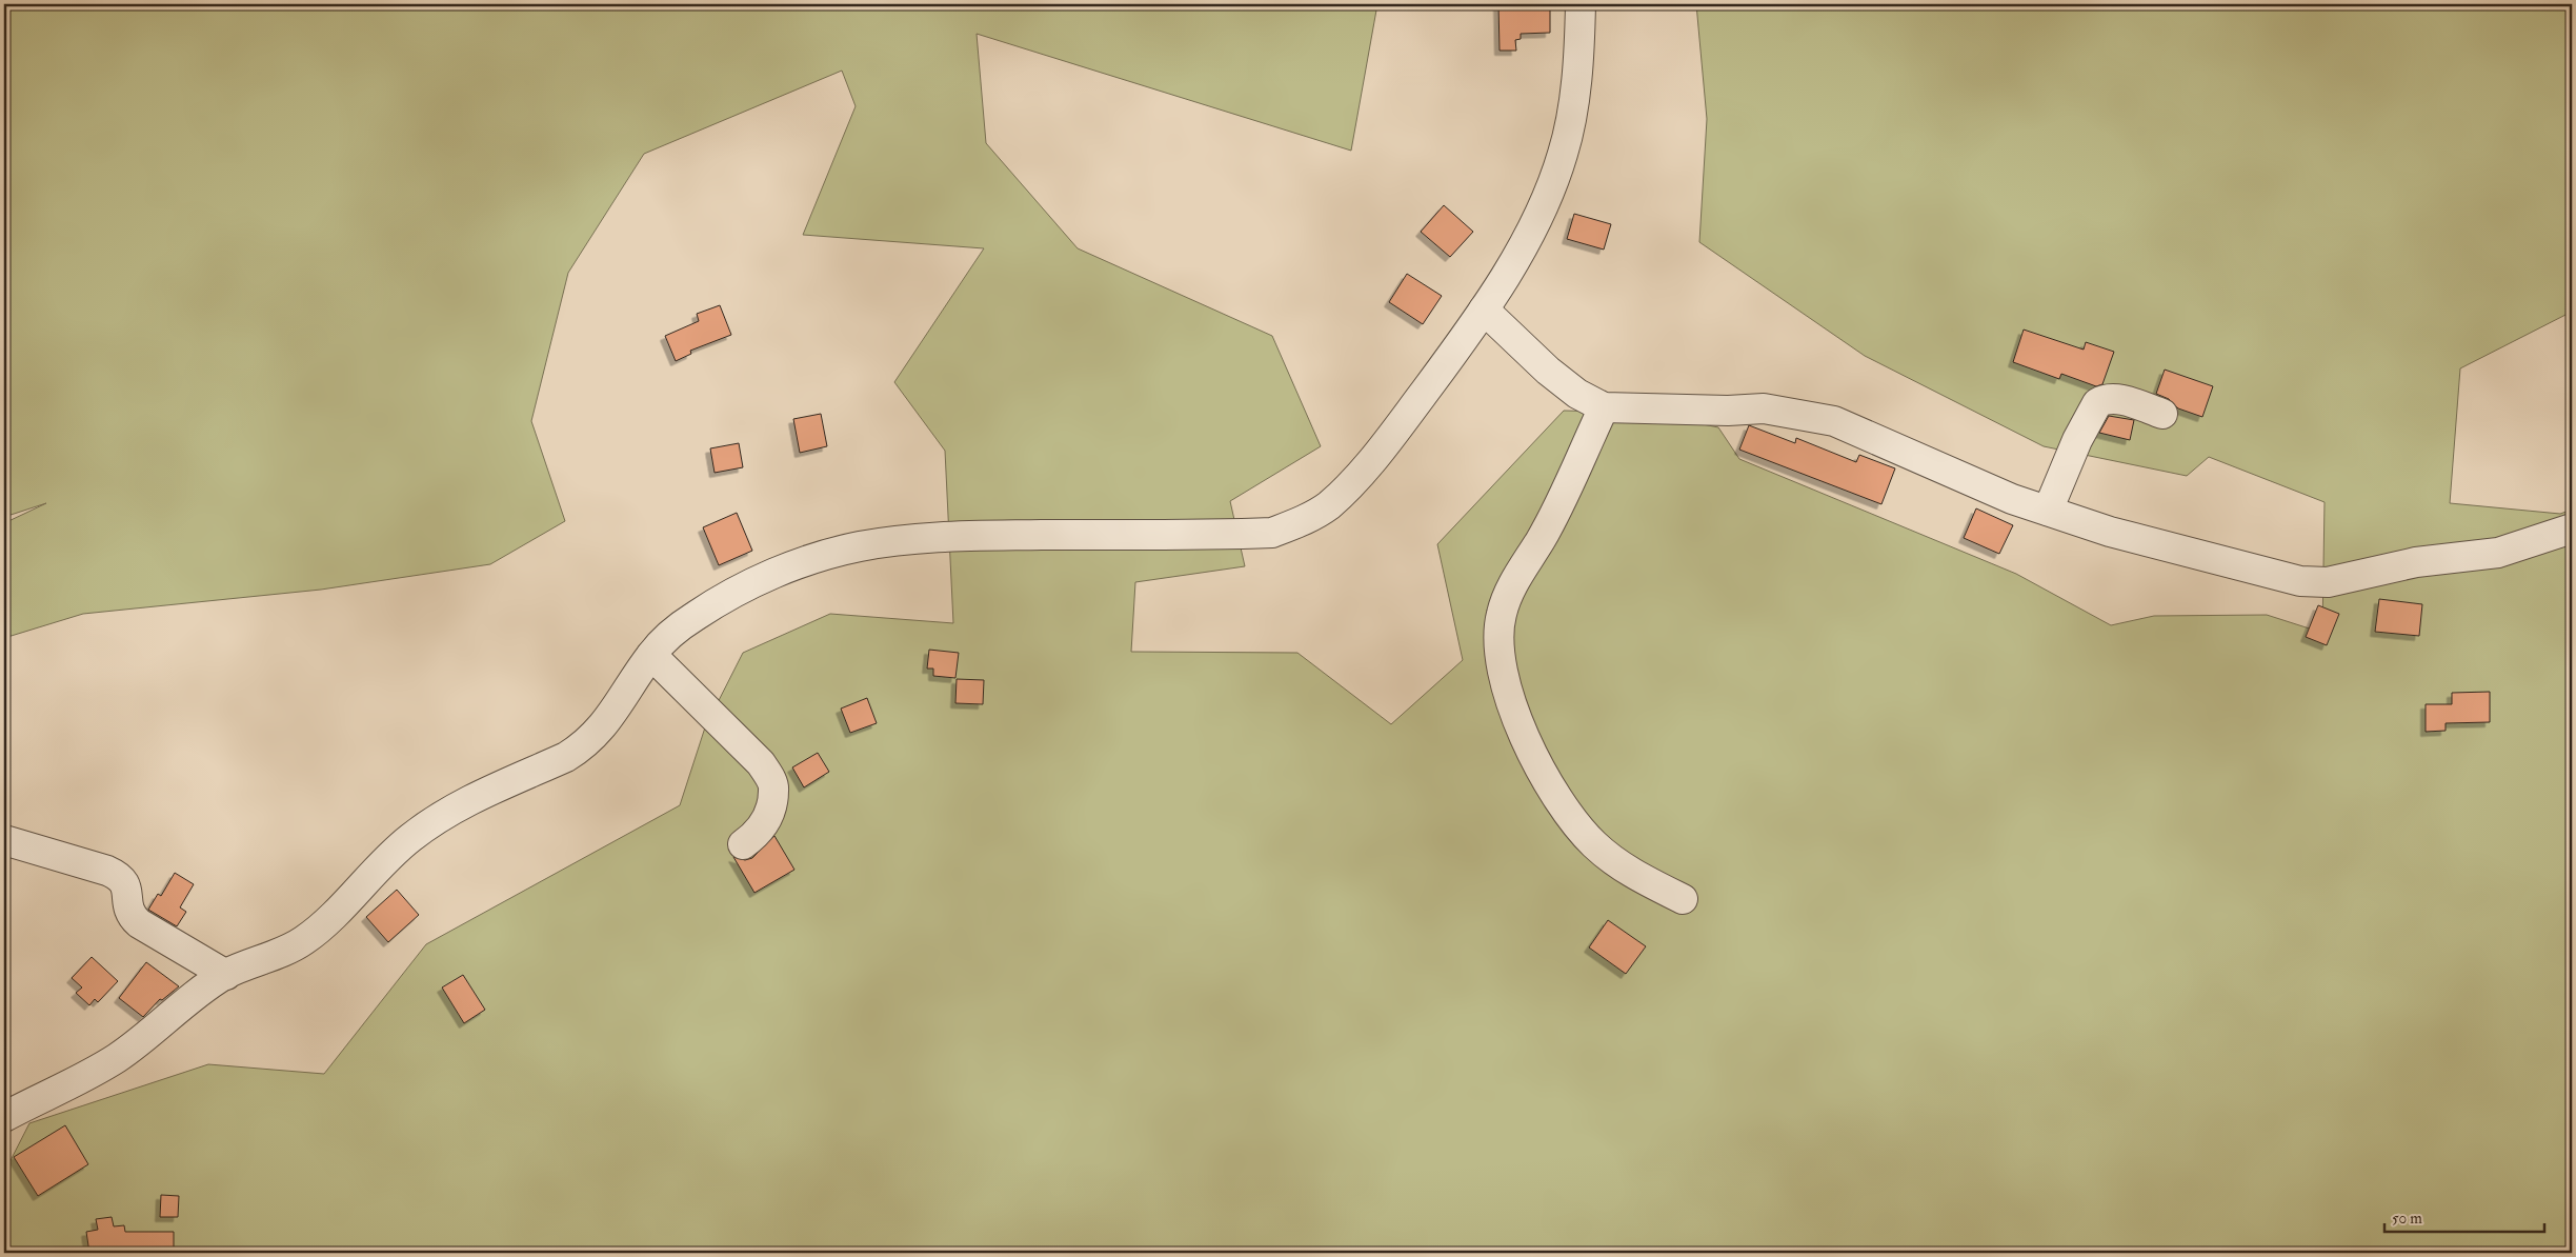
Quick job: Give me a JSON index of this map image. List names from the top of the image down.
{
  "scale_bar": "50 m"
}
